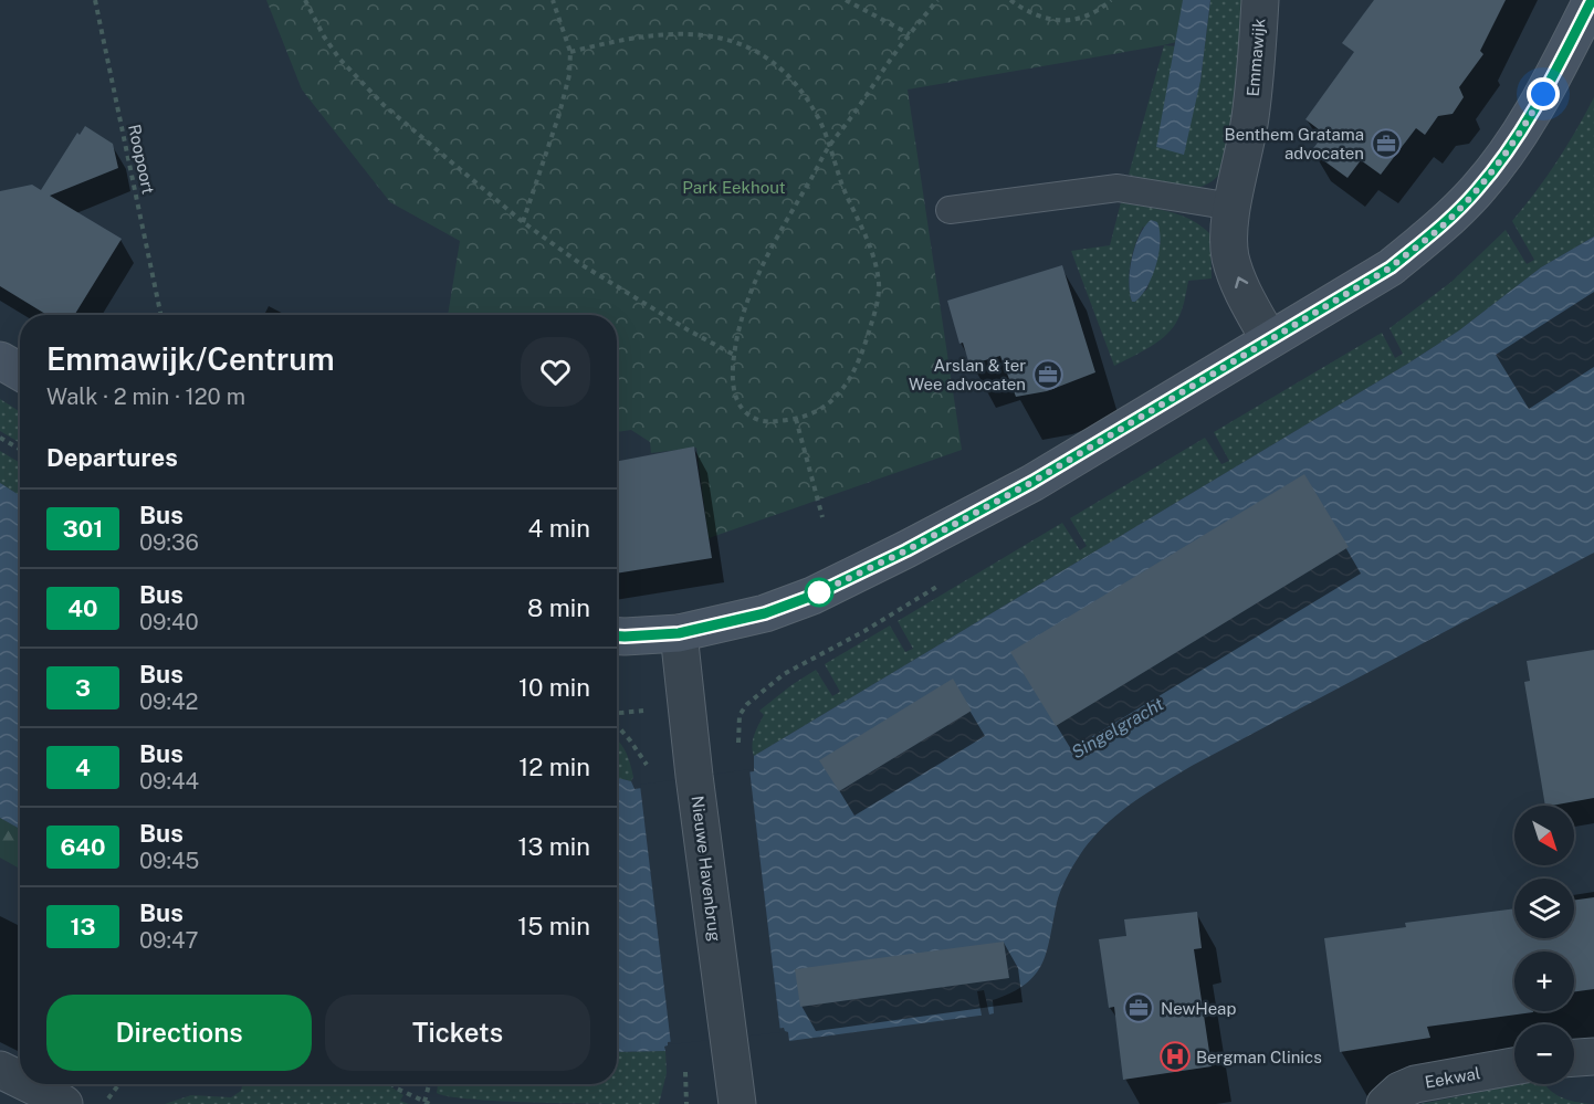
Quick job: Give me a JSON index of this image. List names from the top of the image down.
{
  "streets": {
    "street": ["Emmawijk", "Nieuwe Havenbrug", "Eekwal"],
    "path": ["Roopoort"]
  },
  "one_way": ["Emmawijk"],
  "water": ["Singelgracht"],
  "parks": ["Park Eekhout"],
  "places": {
    "office": ["Benthem Gratama advocaten", "Arslan & ter Wee advocaten", "NewHeap"],
    "hospital": ["Bergman Clinics"]
  },
  "lines": ["bus line 301"],
  "north": "bottom right",
  "page": {
    "heading": [
      ["Emmawijk/Centrum", "Walk · 2 min · 120 m"],
      "Departures"
    ],
    "list": [
      {
        "mark": "301",
        "name": "Bus",
        "note": "09:36",
        "value": "4 min"
      },
      {
        "mark": "40",
        "name": "Bus",
        "note": "09:40",
        "value": "8 min"
      },
      {
        "mark": "3",
        "name": "Bus",
        "note": "09:42",
        "value": "10 min"
      },
      {
        "mark": "4",
        "name": "Bus",
        "note": "09:44",
        "value": "12 min"
      },
      {
        "mark": "640",
        "name": "Bus",
        "note": "09:45",
        "value": "13 min"
      },
      {
        "mark": "13",
        "name": "Bus",
        "note": "09:47",
        "value": "15 min"
      }
    ],
    "map_buttons": ["+", "−"],
    "buttons": ["Directions", "Tickets"]
  }
}
